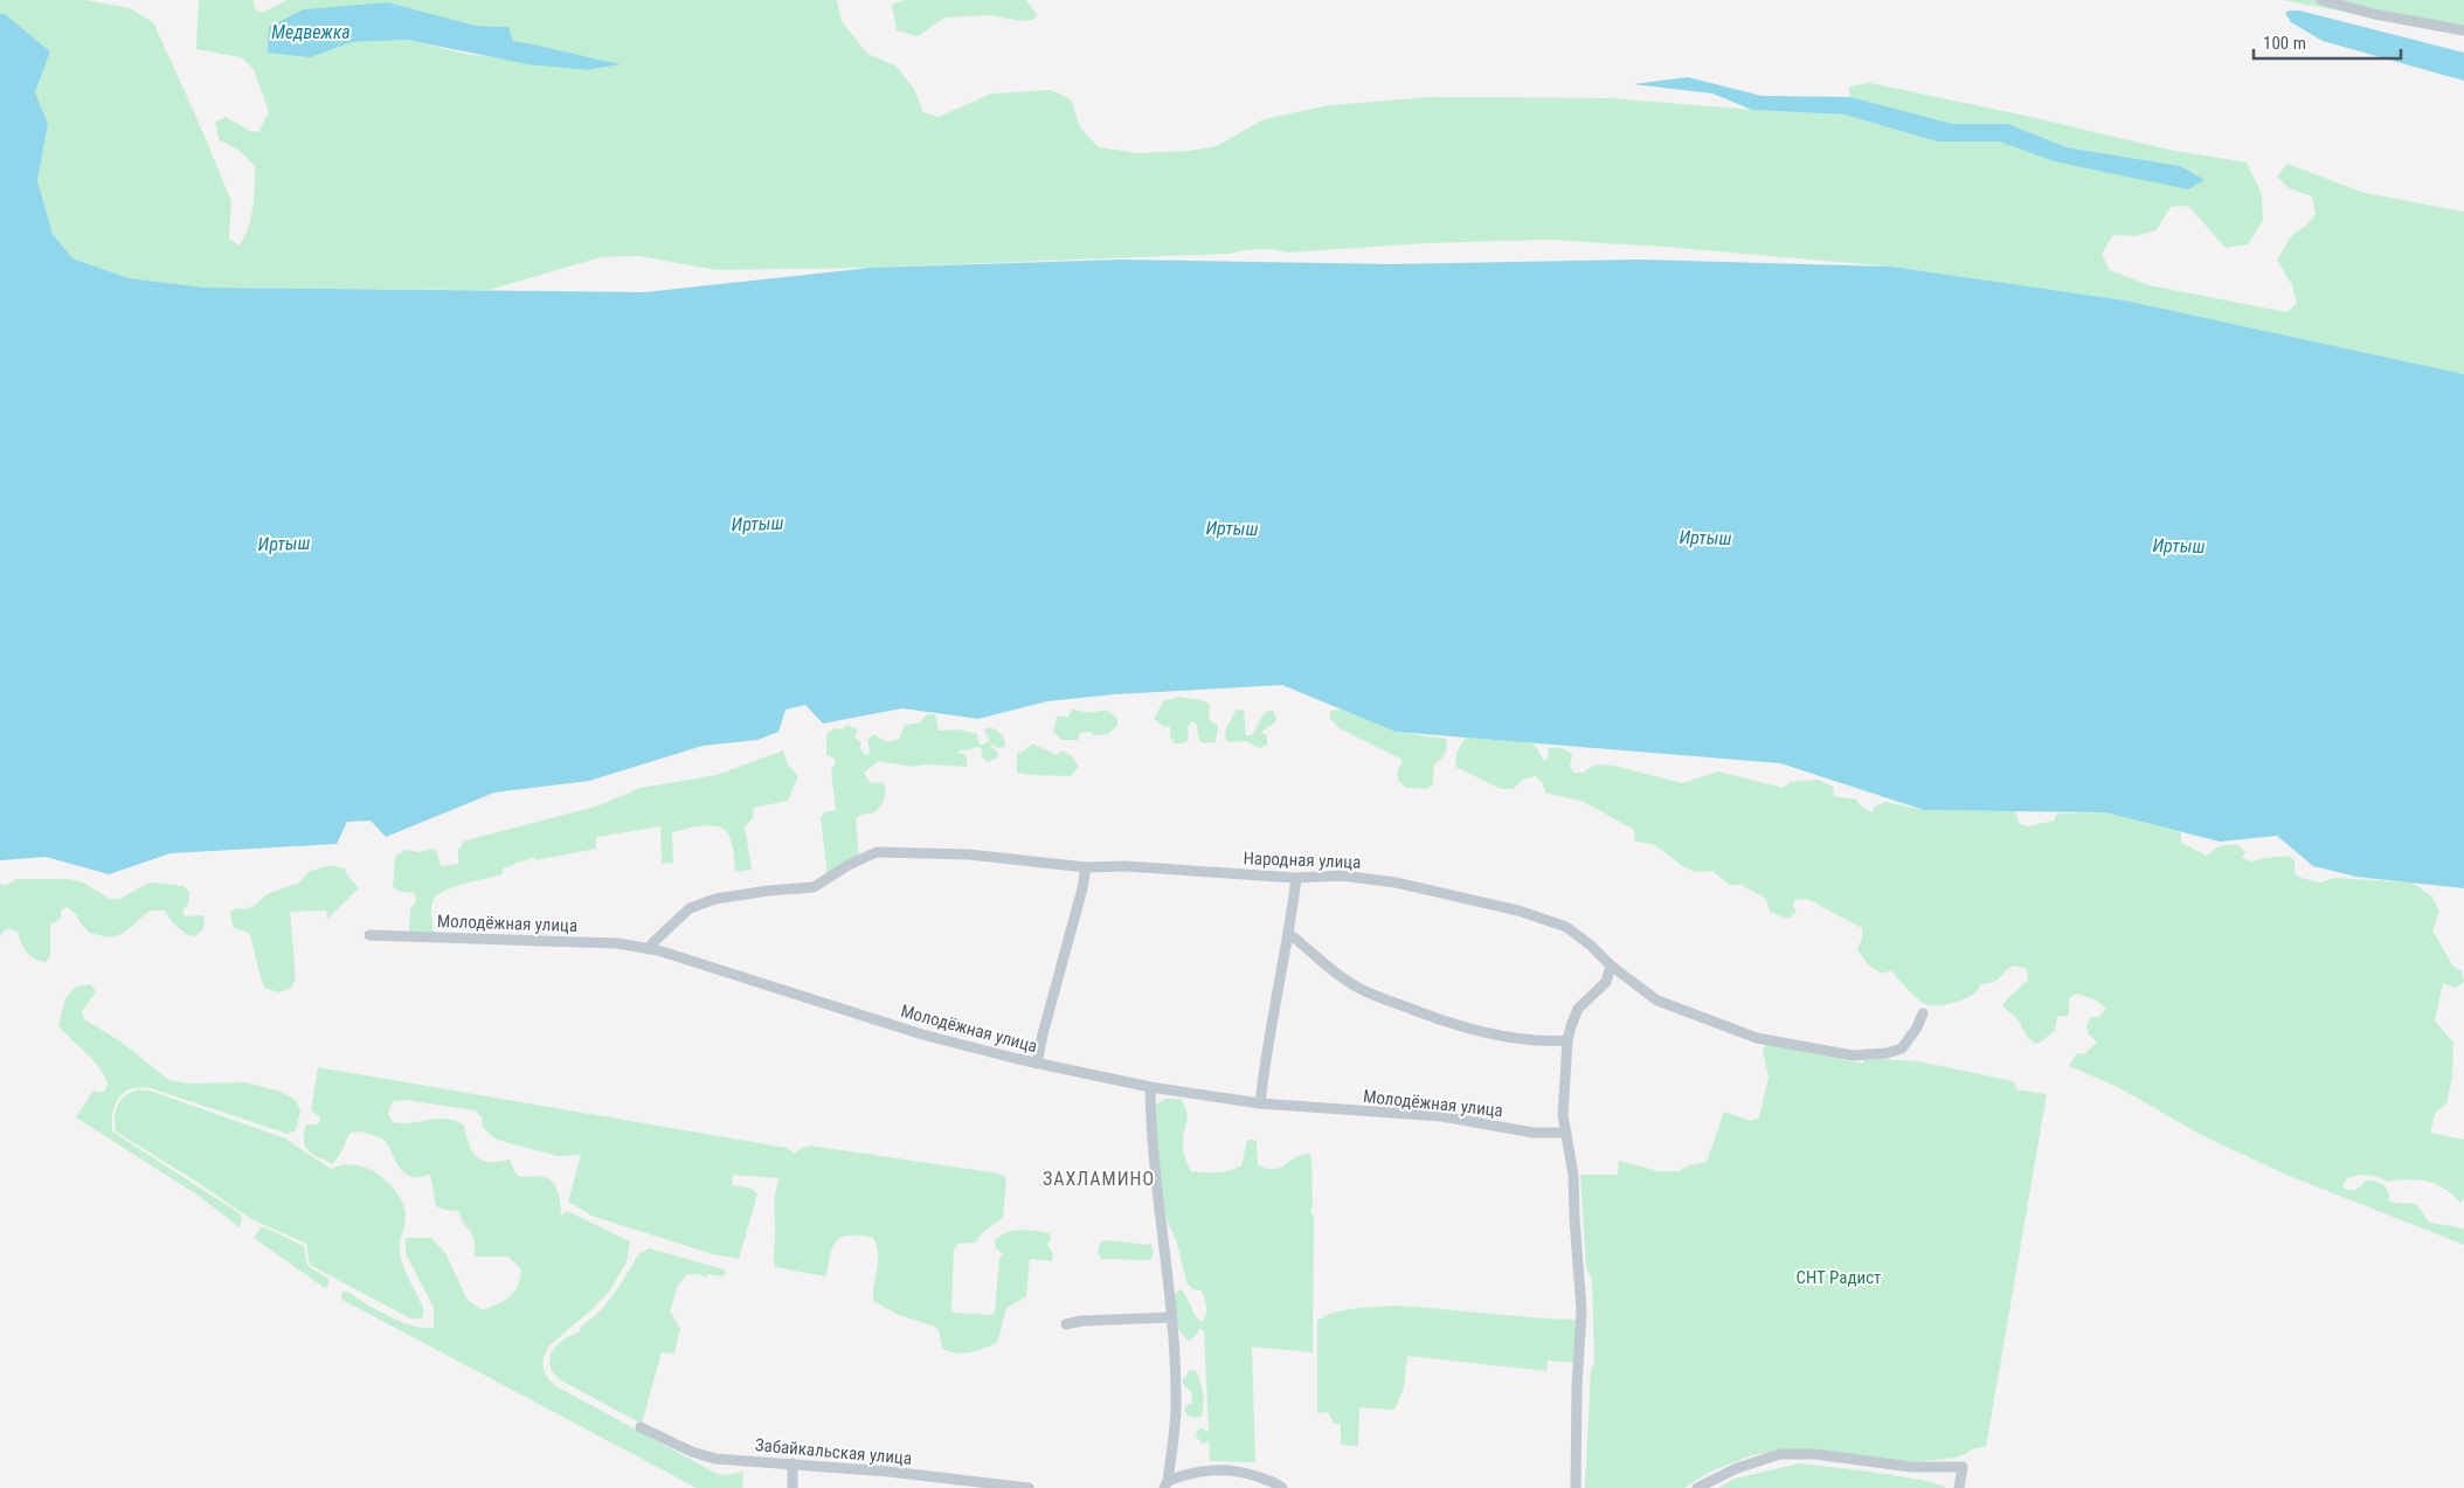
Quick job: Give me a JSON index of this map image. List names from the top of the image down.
{
  "streets": {
    "street": ["Народная улица", "Молодёжная улица", "Забайкальская улица"]
  },
  "crossings": [
    ["Народная улица", "Молодёжная улица"]
  ],
  "districts": ["ЗАХЛАМИНО"],
  "water": ["Медвежка", "Иртыш"],
  "parks": ["СНТ Радист"],
  "scale_bar": "100 m"
}
